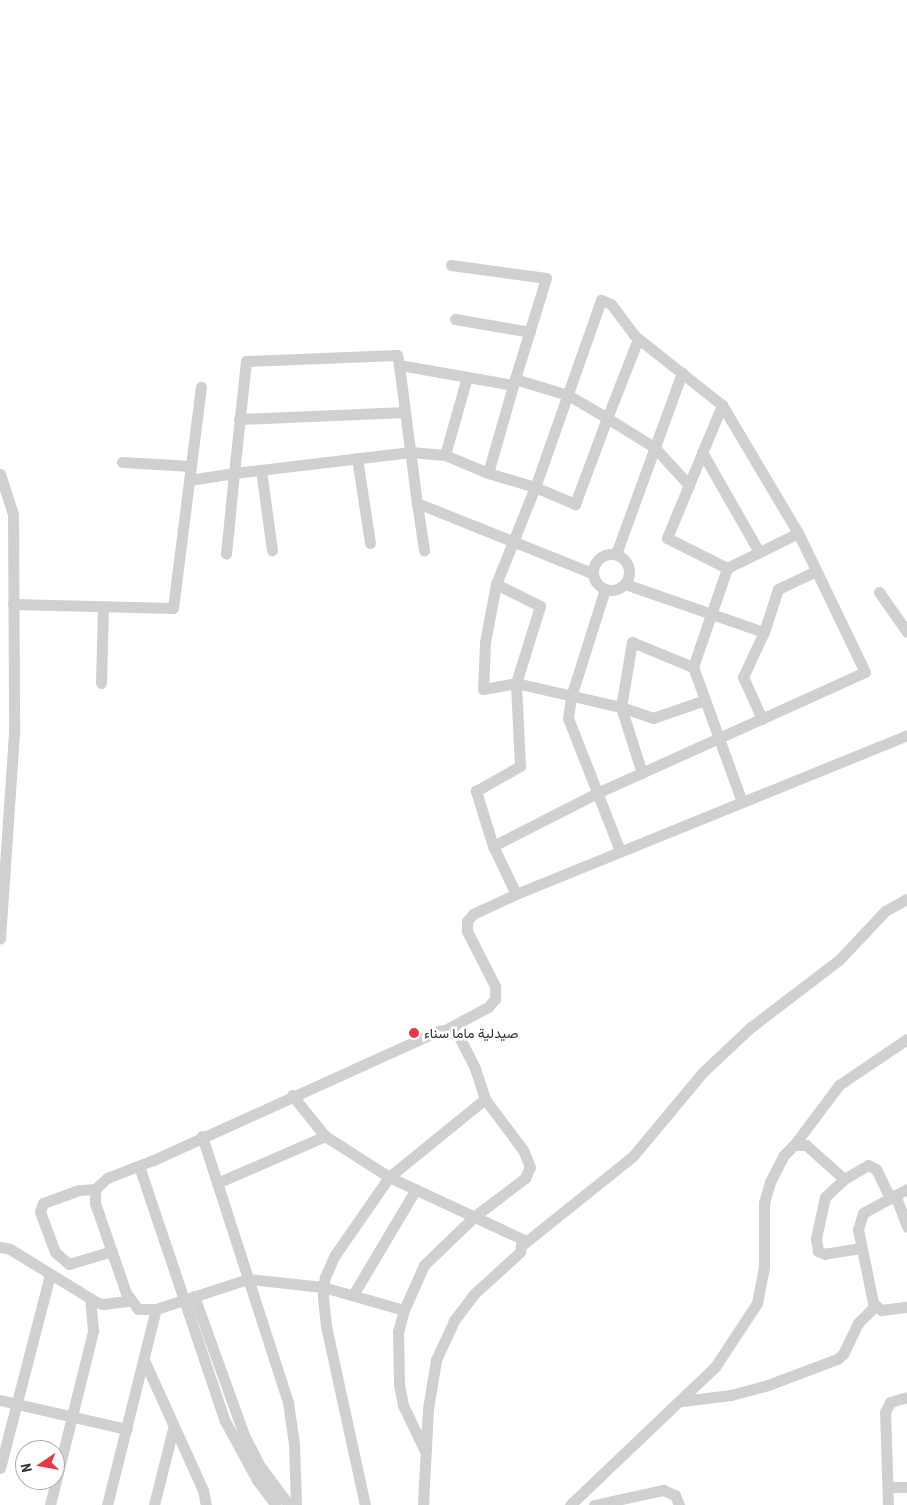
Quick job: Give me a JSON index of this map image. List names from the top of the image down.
{
  "places": ["صيدلية ماما سناء"],
  "north": "left"
}
